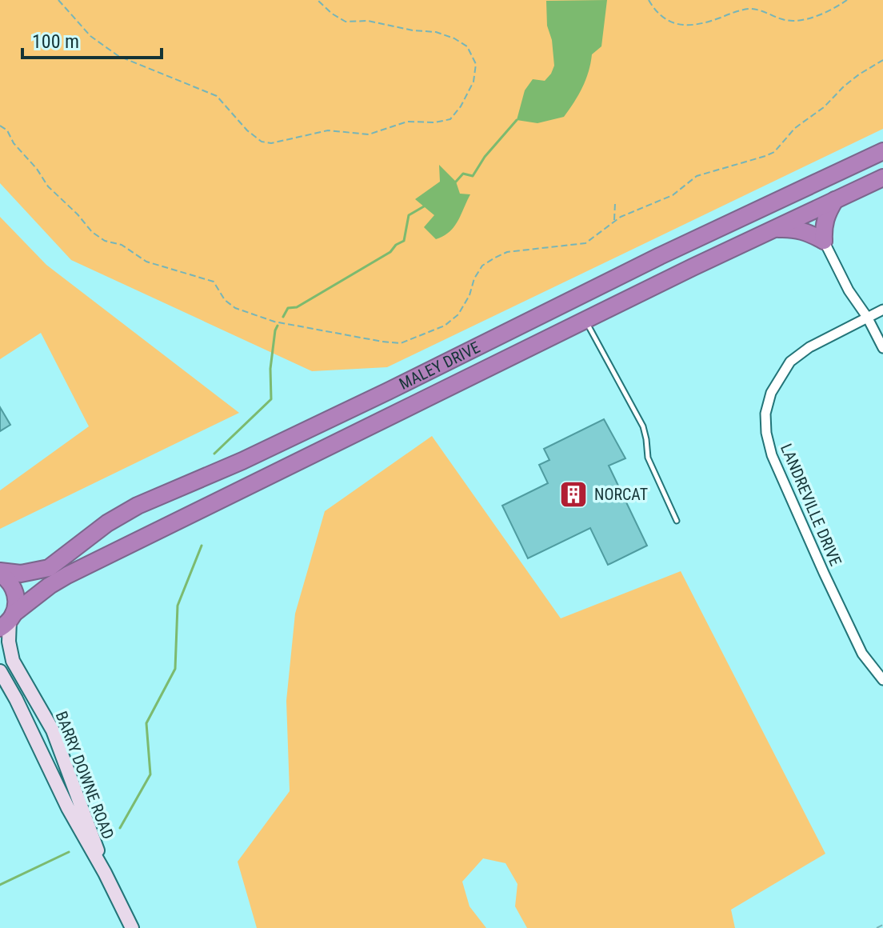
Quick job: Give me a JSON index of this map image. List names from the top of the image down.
{
  "streets": {
    "highway": ["MALEY DRIVE"],
    "main road": ["BARRY DOWNE ROAD"],
    "street": ["LANDREVILLE DRIVE"]
  },
  "crossings": [
    ["MALEY DRIVE", "BARRY DOWNE ROAD"]
  ],
  "places": {
    "building": ["NORCAT"]
  },
  "scale_bar": "100 m"
}
